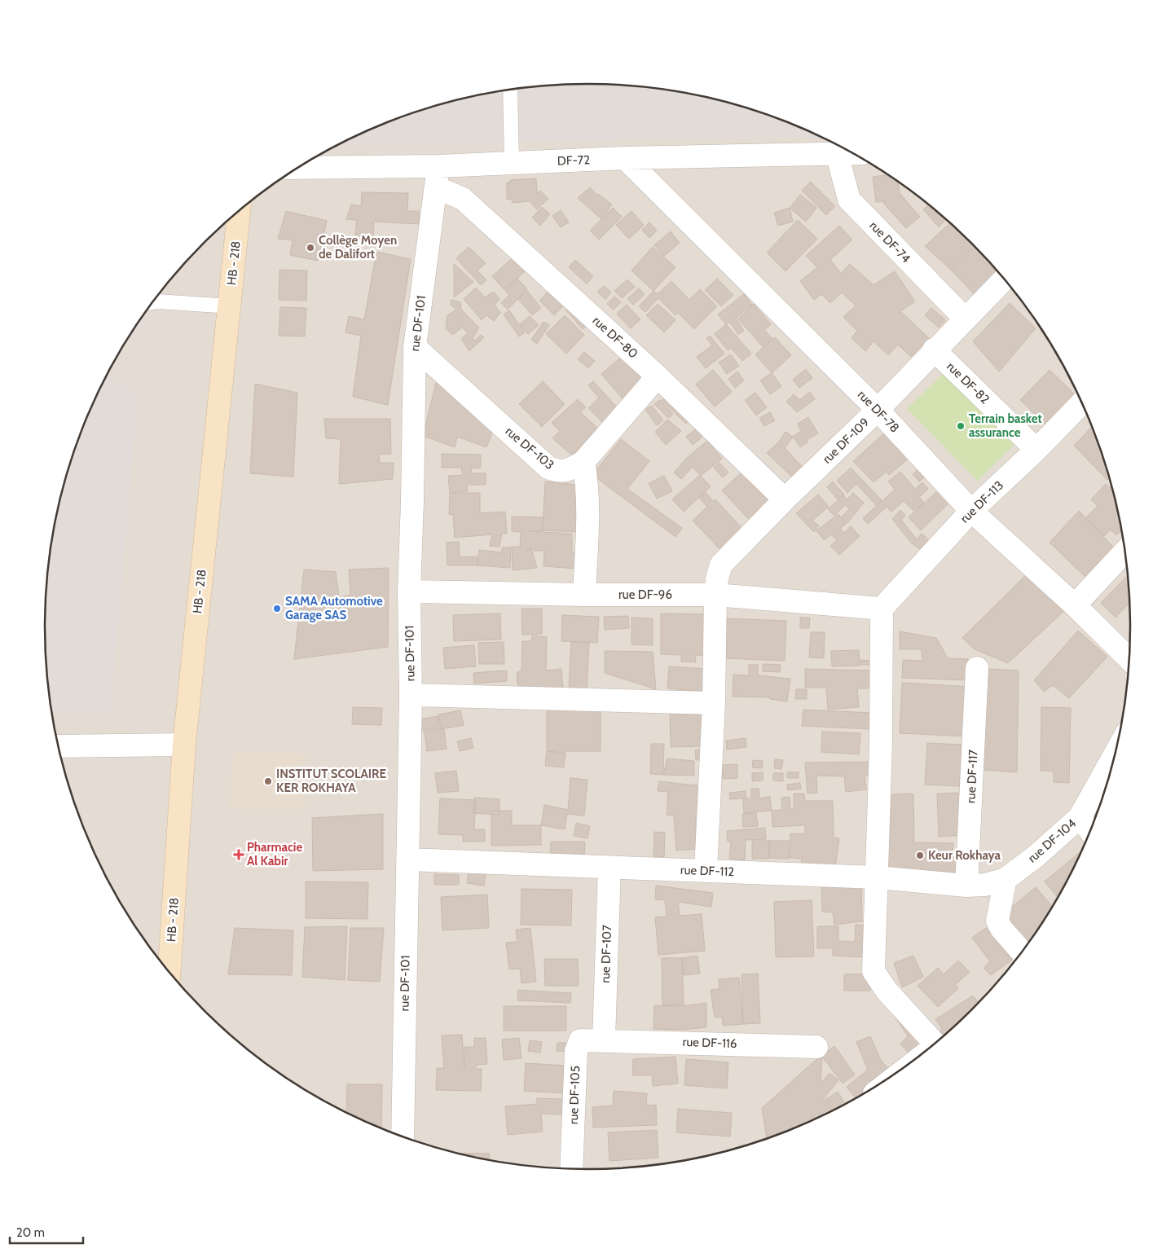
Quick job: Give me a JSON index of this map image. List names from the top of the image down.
{
  "streets": {
    "main road": ["HB - 218"],
    "street": [
      "DF-72",
      "rue DF-74",
      "rue DF-101",
      "rue DF-80",
      "rue DF-82",
      "rue DF-78",
      "rue DF-109",
      "rue DF-103",
      "rue DF-113",
      "rue DF-96",
      "rue DF-117",
      "rue DF-104",
      "rue DF-112",
      "rue DF-107",
      "rue DF-116",
      "rue DF-105"
    ]
  },
  "crossings": [
    ["DF-72", "rue DF-74"],
    ["DF-72", "rue DF-101"],
    ["DF-72", "rue DF-80"],
    ["DF-72", "rue DF-78"],
    ["rue DF-74", "rue DF-109"],
    ["rue DF-101", "rue DF-80"],
    ["rue DF-101", "rue DF-103"],
    ["rue DF-101", "rue DF-96"],
    ["rue DF-101", "rue DF-112"],
    ["rue DF-80", "rue DF-109"],
    ["rue DF-80", "rue DF-103"],
    ["rue DF-82", "rue DF-109"],
    ["rue DF-82", "rue DF-113"],
    ["rue DF-78", "rue DF-109"],
    ["rue DF-78", "rue DF-113"],
    ["rue DF-109", "rue DF-96"],
    ["rue DF-113", "rue DF-96"],
    ["rue DF-117", "rue DF-112"],
    ["rue DF-104", "rue DF-112"],
    ["rue DF-112", "rue DF-107"],
    ["rue DF-107", "rue DF-116"],
    ["rue DF-107", "rue DF-105"],
    ["rue DF-116", "rue DF-105"]
  ],
  "places": {
    "other": [
      "Collège Moyen de Dalifort",
      "Terrain basket assurance",
      "SAMA Automotive Garage SAS",
      "INSTITUT SCOLAIRE KER ROKHAYA",
      "Keur Rokhaya"
    ],
    "health": ["Pharmacie Al Kabir"]
  },
  "scale_bar": "20 m"
}
